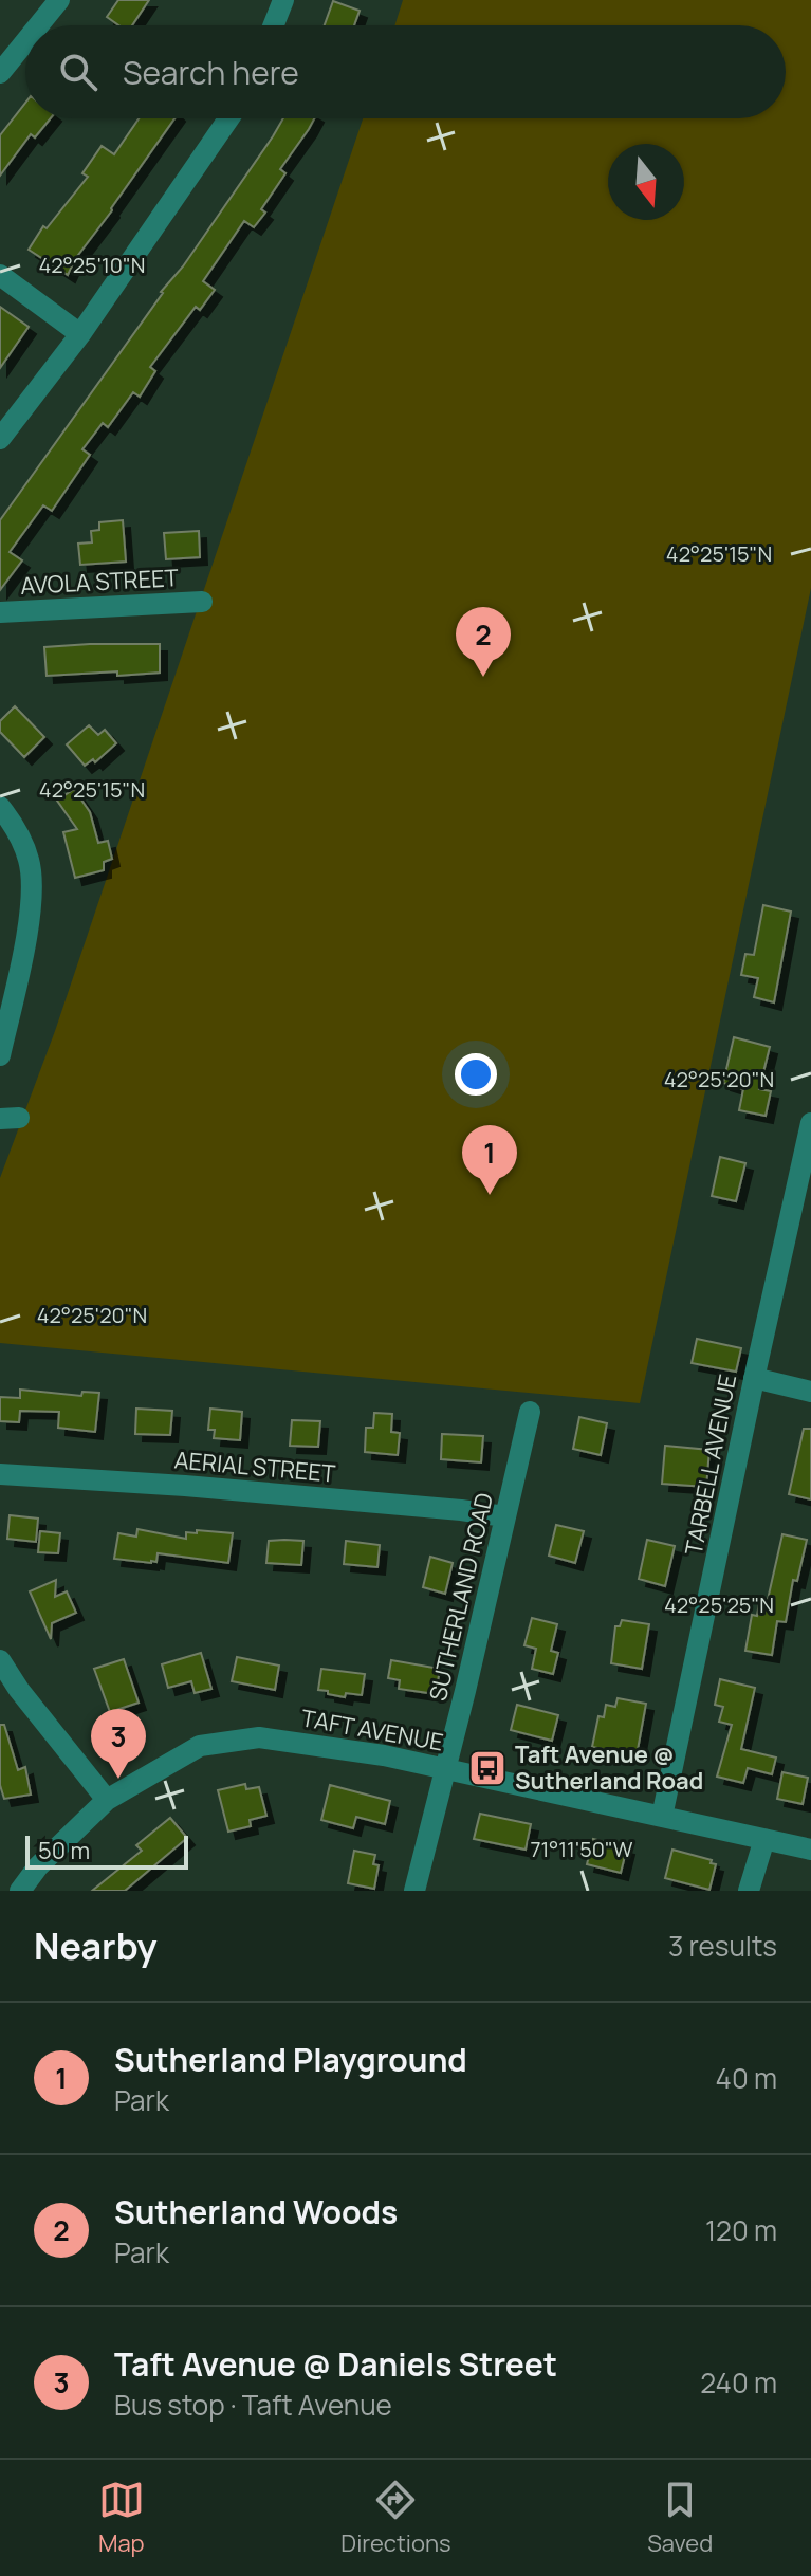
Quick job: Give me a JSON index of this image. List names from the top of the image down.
{
  "streets": {
    "street": [
      "AVOLA STREET",
      "TARBELL AVENUE",
      "AERIAL STREET",
      "SUTHERLAND ROAD",
      "TAFT AVENUE"
    ]
  },
  "crossings": [
    ["TARBELL AVENUE", "TAFT AVENUE"],
    ["AERIAL STREET", "SUTHERLAND ROAD"],
    ["SUTHERLAND ROAD", "TAFT AVENUE"]
  ],
  "places": {
    "bus stop": ["Taft Avenue @ Sutherland Road"]
  },
  "scale_bar": "50 m",
  "north": "bottom",
  "page": {
    "search": "Search here",
    "pins": ["2", "1", "3"],
    "scale": "50 m",
    "heading": ["Nearby", "3 results"],
    "list": [
      {
        "mark": "1",
        "name": "Sutherland Playground",
        "note": "Park",
        "value": "40 m"
      },
      {
        "mark": "2",
        "name": "Sutherland Woods",
        "note": "Park",
        "value": "120 m"
      },
      {
        "mark": "3",
        "name": "Taft Avenue @ Daniels Street",
        "note": "Bus stop · Taft Avenue",
        "value": "240 m"
      }
    ],
    "nav": ["Map", "Directions", "Saved"]
  },
  "coordinates": [
    "42°25'10\"N",
    "42°25'15\"N",
    "42°25'20\"N",
    "42°25'25\"N",
    "71°11'50\"W"
  ]
}
